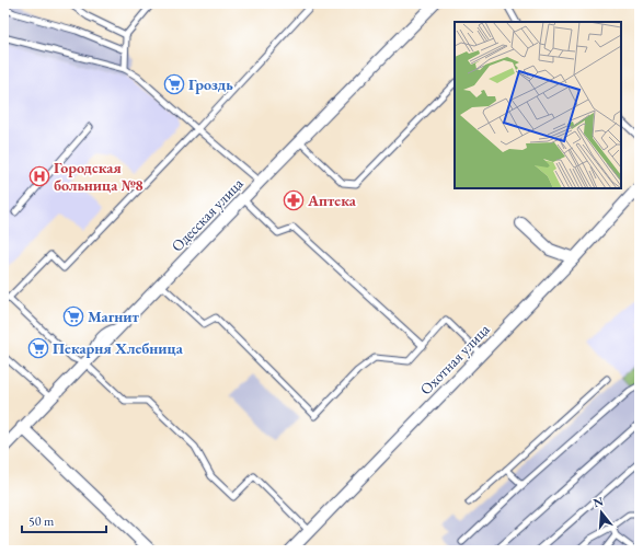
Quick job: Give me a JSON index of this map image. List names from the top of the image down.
{
  "streets": {
    "street": ["Одесская улица", "Охотная улица"]
  },
  "places": {
    "supermarket": ["Гроздь", "Магнит", "Пекарня Хлебница"],
    "hospital": ["Городская больница №8"],
    "pharmacy": ["Аптека"]
  },
  "scale_bar": "50 m",
  "north": "top"
}
